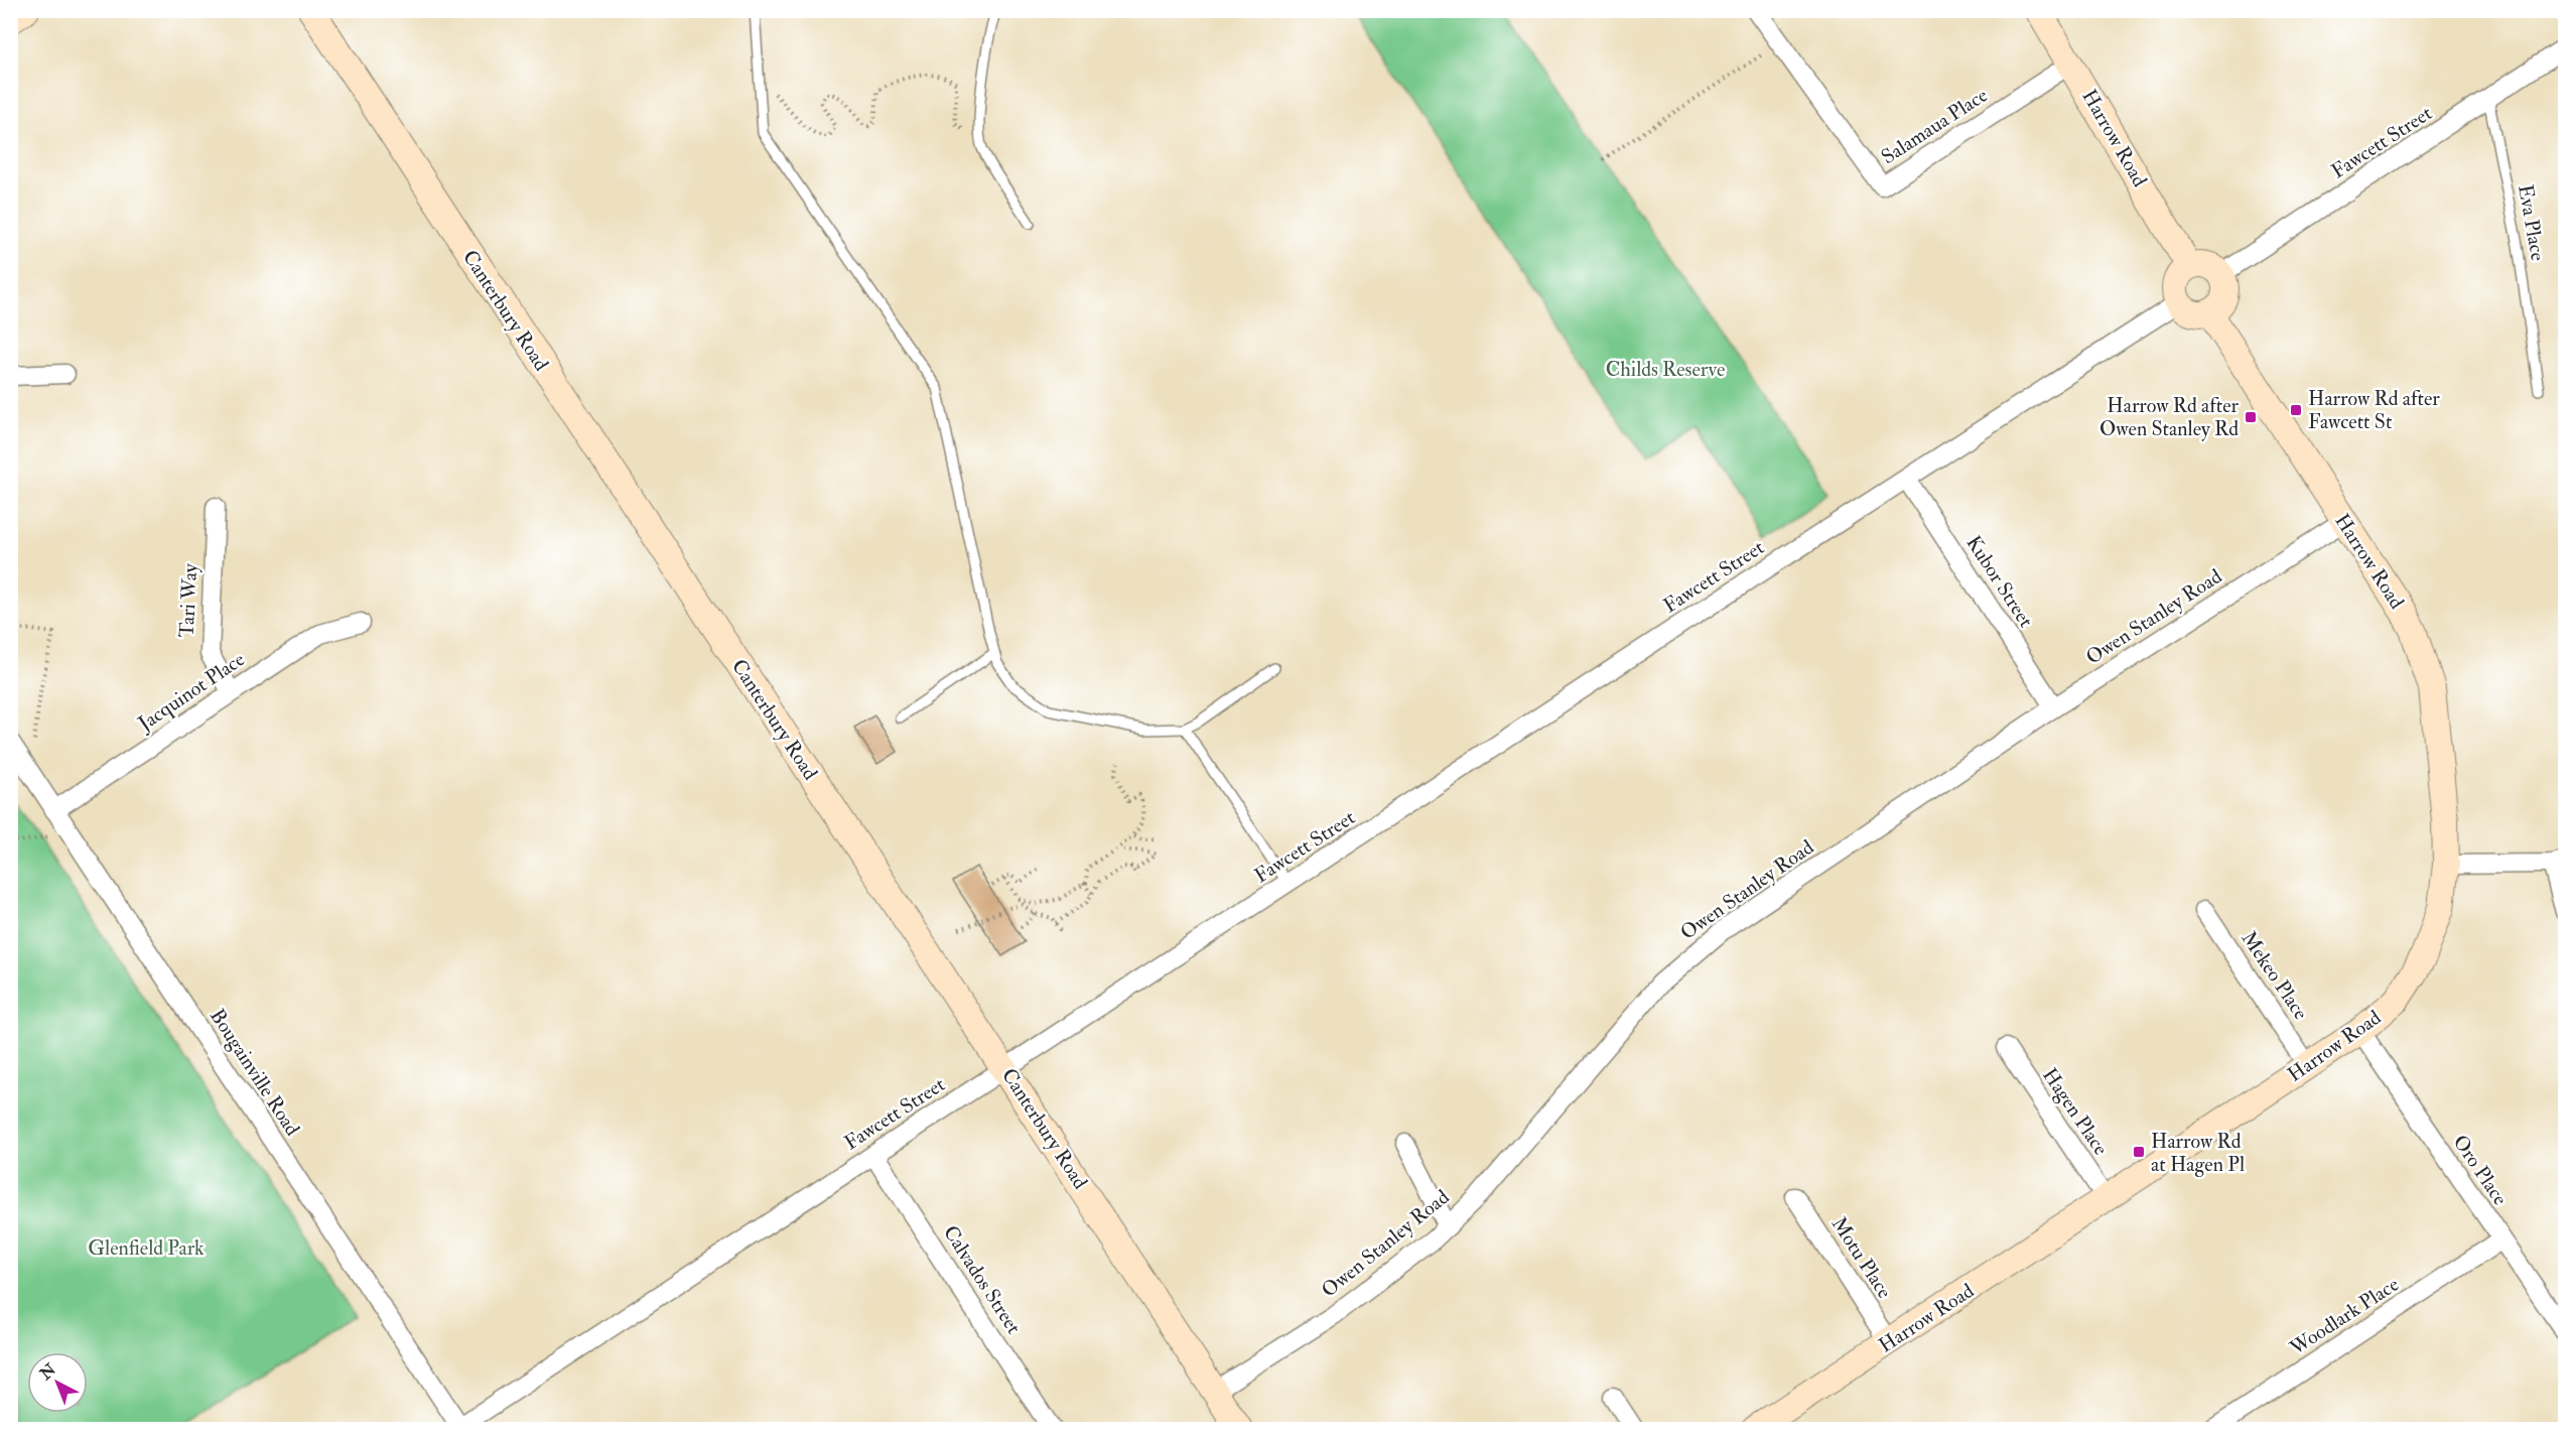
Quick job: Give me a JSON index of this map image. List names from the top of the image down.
{
  "streets": {
    "street": [
      "Salamaua Place",
      "Harrow Road",
      "Fawcett Street",
      "Canterbury Road",
      "Kubor Street",
      "Tari Way",
      "Owen Stanley Road",
      "Jacquinot Place",
      "Mekeo Place",
      "Bougainville Road",
      "Hagen Place",
      "Oro Place",
      "Motu Place",
      "Calvados Street",
      "Woodlark Place"
    ],
    "lane": ["Eva Place"]
  },
  "crossings": [
    ["Salamaua Place", "Harrow Road"],
    ["Harrow Road", "Fawcett Street"],
    ["Harrow Road", "Owen Stanley Road"],
    ["Harrow Road", "Mekeo Place"],
    ["Harrow Road", "Hagen Place"],
    ["Harrow Road", "Oro Place"],
    ["Harrow Road", "Motu Place"],
    ["Fawcett Street", "Eva Place"],
    ["Fawcett Street", "Canterbury Road"],
    ["Fawcett Street", "Kubor Street"],
    ["Fawcett Street", "Bougainville Road"],
    ["Fawcett Street", "Calvados Street"],
    ["Canterbury Road", "Owen Stanley Road"],
    ["Kubor Street", "Owen Stanley Road"],
    ["Tari Way", "Jacquinot Place"],
    ["Jacquinot Place", "Bougainville Road"],
    ["Oro Place", "Woodlark Place"]
  ],
  "parks": ["Childs Reserve", "Glenfield Park"],
  "places": {
    "transit": ["Harrow Rd after Fawcett St", "Harrow Rd after Owen Stanley Rd", "Harrow Rd at Hagen Pl"]
  },
  "north": "top left"
}
